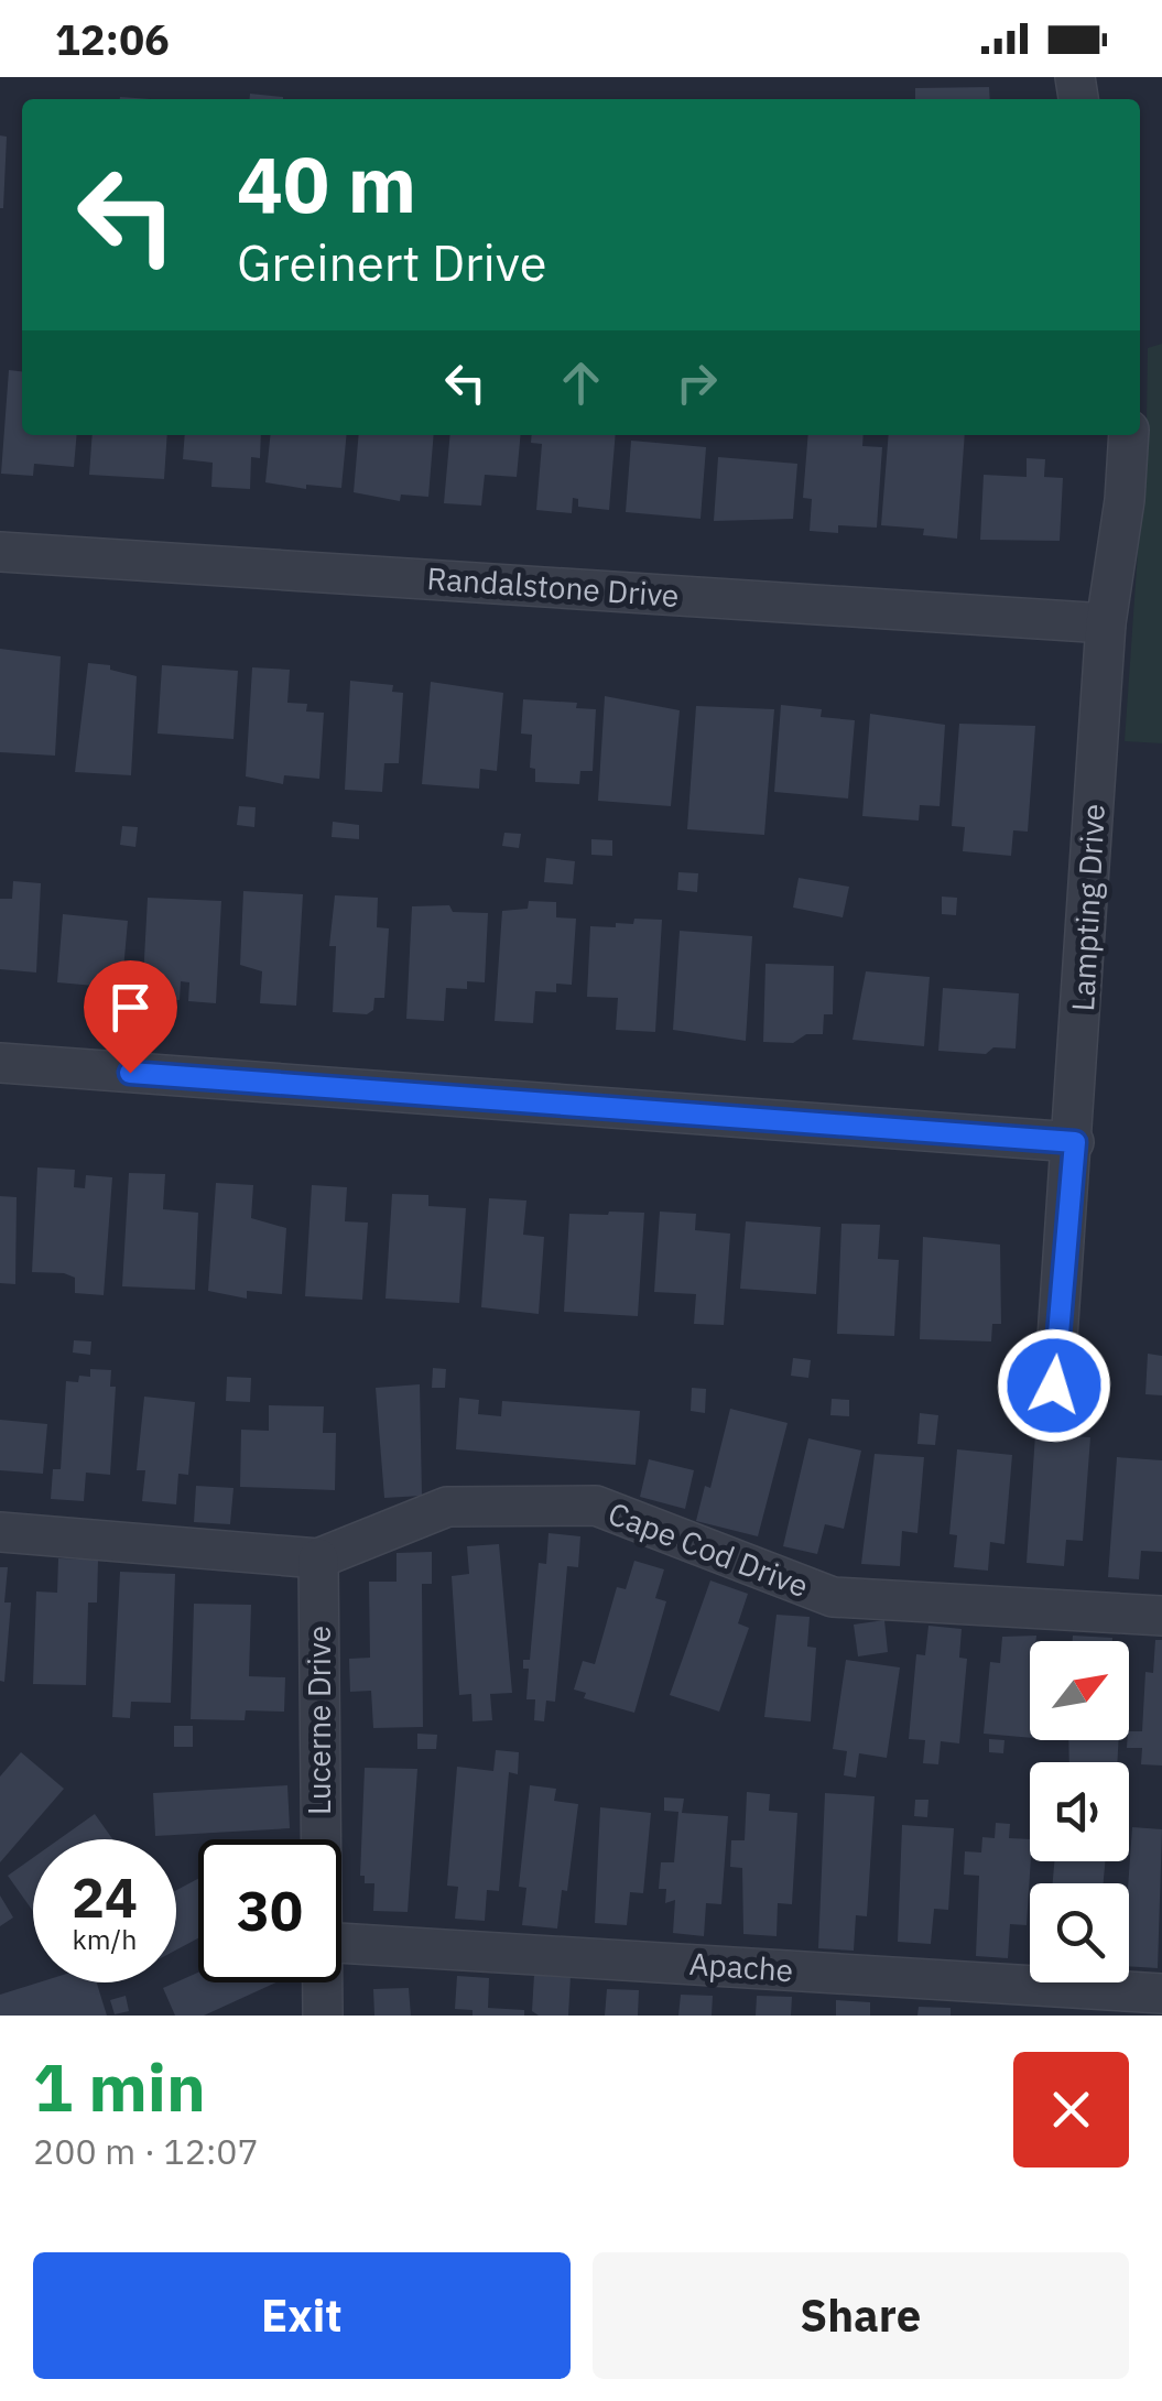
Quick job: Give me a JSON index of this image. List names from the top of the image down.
{
  "streets": {
    "street": [
      "Randalstone Drive",
      "Lampting Drive",
      "Cape Cod Drive",
      "Lucerne Drive",
      "Apache"
    ]
  },
  "crossings": [
    ["Randalstone Drive", "Lampting Drive"],
    ["Cape Cod Drive", "Lucerne Drive"]
  ],
  "north": "top right",
  "page": {
    "status": "12:06",
    "turn": ["40 m", "Greinert Drive"],
    "speed": "24 km/h",
    "limit": "30",
    "heading": ["1 min", "200 m · 12:07"],
    "buttons": ["Exit", "Share"]
  }
}
